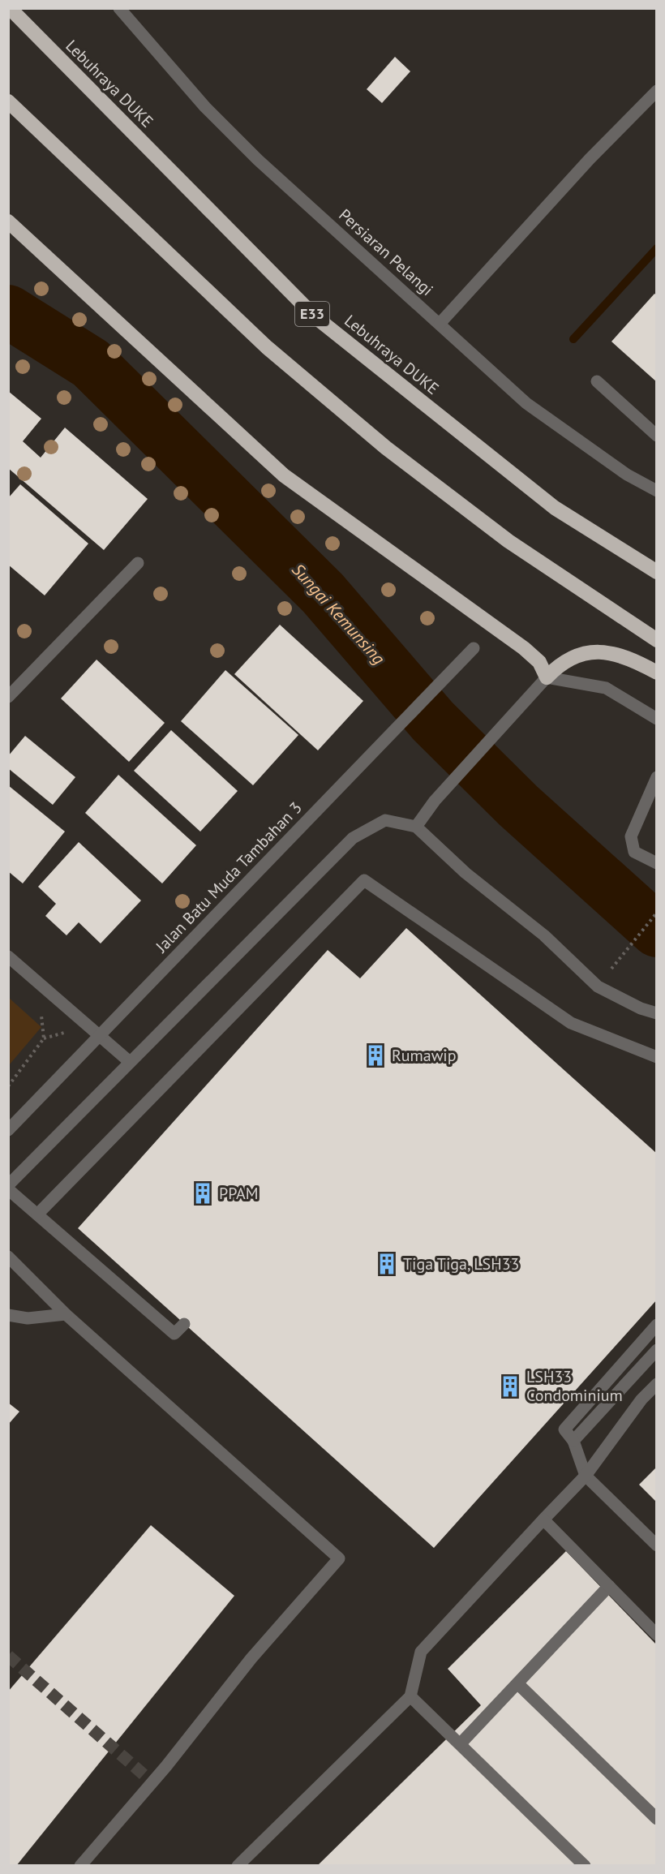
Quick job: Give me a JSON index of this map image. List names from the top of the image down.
{
  "streets": {
    "highway": ["Lebuhraya DUKE", "E33"],
    "street": ["Persiaran Pelangi", "Jalan Batu Muda Tambahan 3"]
  },
  "water": ["Sungai Kemunsing"],
  "places": {
    "building": [
      "Rumawip",
      "PPAM",
      "Tiga Tiga, LSH33",
      "LSH33 Condominium"
    ]
  }
}
